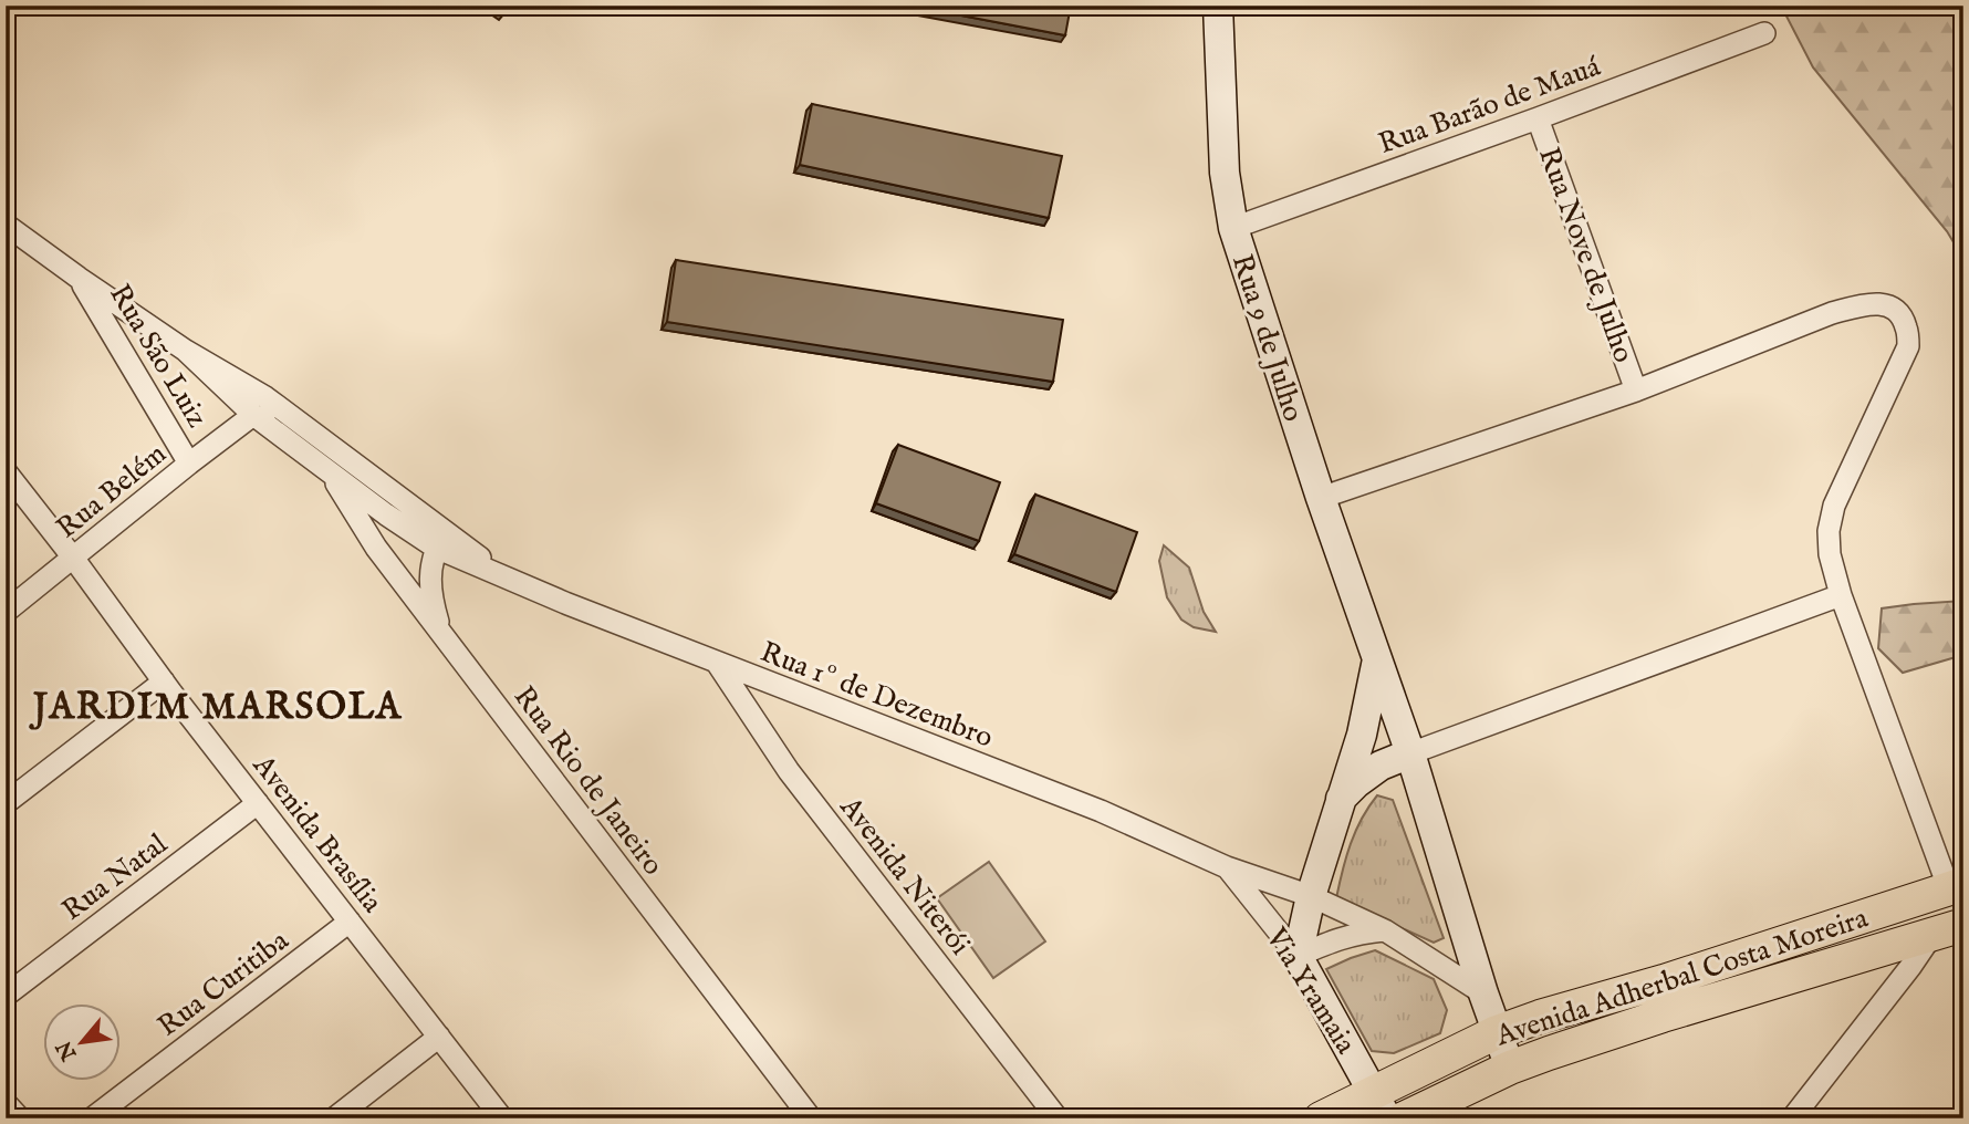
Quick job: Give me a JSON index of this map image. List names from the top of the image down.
{
  "streets": {
    "main road": ["Rua 9 de Julho", "Avenida Adherbal Costa Moreira", "Via Yramaia"],
    "street": [
      "Rua Barão de Mauá",
      "Rua Nove de Julho",
      "Rua São Luiz",
      "Rua Belém",
      "Rua 1º de Dezembro",
      "Rua Rio de Janeiro",
      "Avenida Brasília",
      "Avenida Niterói",
      "Rua Natal",
      "Rua Curitiba"
    ]
  },
  "crossings": [
    ["Rua Barão de Mauá", "Rua Nove de Julho"],
    ["Rua Barão de Mauá", "Rua 9 de Julho"],
    ["Rua 9 de Julho", "Rua 1º de Dezembro"],
    ["Rua 9 de Julho", "Avenida Adherbal Costa Moreira"],
    ["Rua São Luiz", "Rua Belém"],
    ["Rua São Luiz", "Rua 1º de Dezembro"],
    ["Rua Belém", "Rua 1º de Dezembro"],
    ["Rua Belém", "Avenida Brasília"],
    ["Rua 1º de Dezembro", "Rua Rio de Janeiro"],
    ["Rua 1º de Dezembro", "Avenida Niterói"],
    ["Rua 1º de Dezembro", "Via Yramaia"],
    ["Avenida Brasília", "Rua Natal"],
    ["Avenida Brasília", "Rua Curitiba"],
    ["Avenida Adherbal Costa Moreira", "Via Yramaia"]
  ],
  "districts": ["JARDIM MARSOLA"],
  "north": "bottom left"
}
